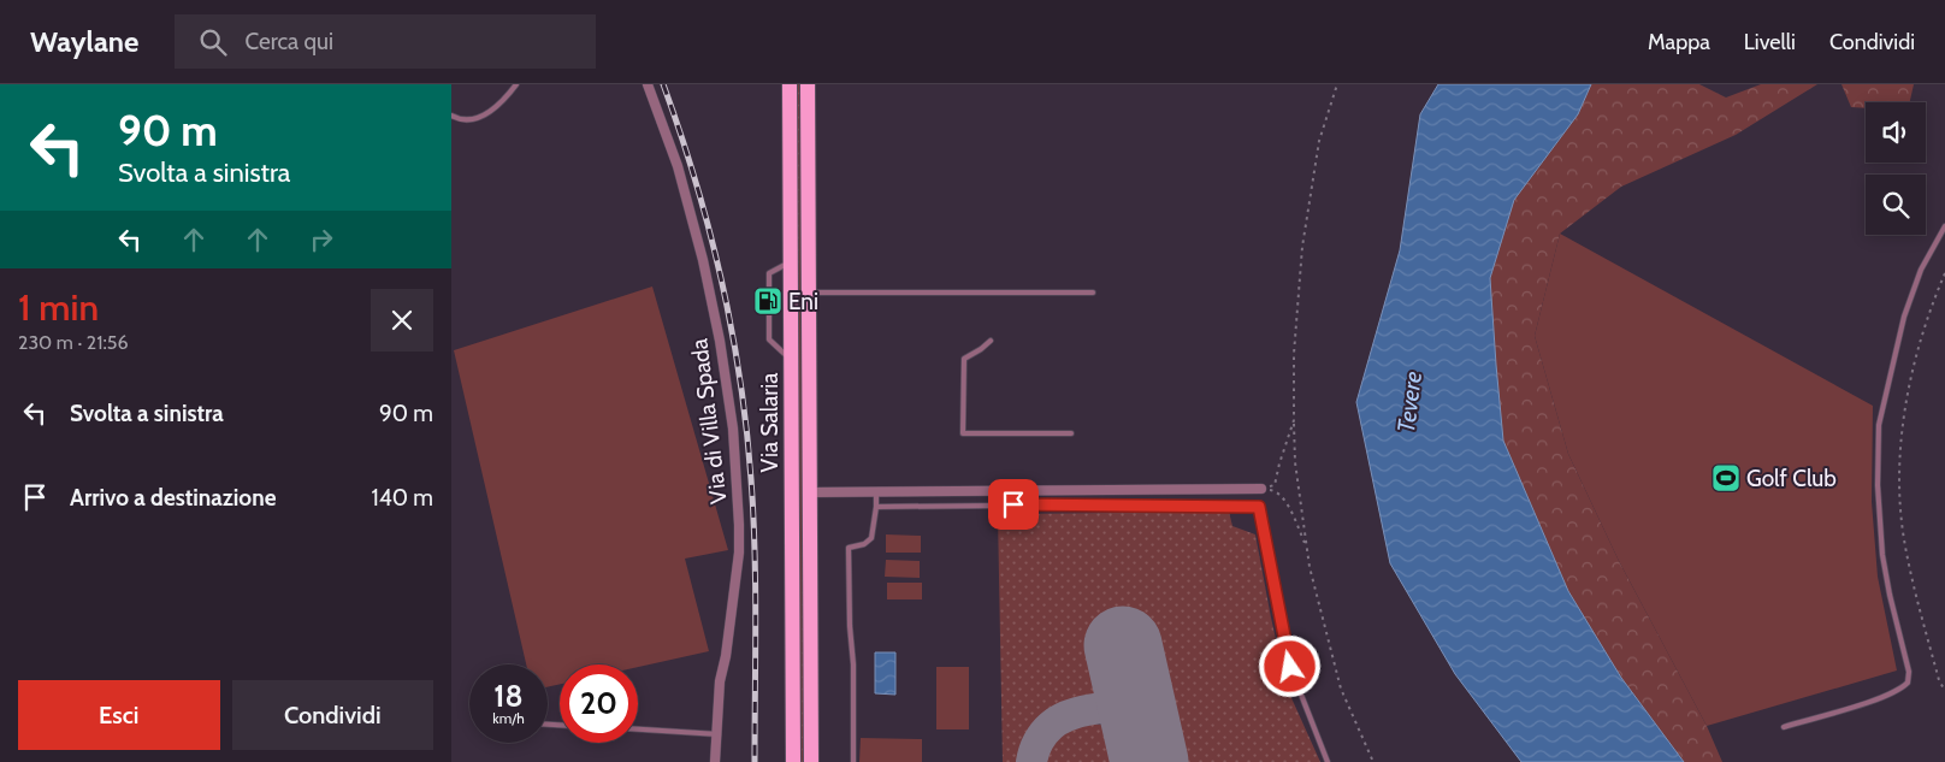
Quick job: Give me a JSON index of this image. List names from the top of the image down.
{
  "streets": {
    "main road": ["Via Salaria"],
    "street": ["Via di Villa Spada"]
  },
  "water": ["Tevere"],
  "places": {
    "fuel station": ["Eni"],
    "sports": ["Golf Club"]
  },
  "page": {
    "header": "Waylane",
    "search": "Cerca qui",
    "nav": ["Mappa", "Livelli", "Condividi"],
    "turn": ["90 m", "Svolta a sinistra"],
    "heading": ["1 min", "230 m · 21:56"],
    "list": [
      {
        "name": "Svolta a sinistra",
        "value": "90 m"
      },
      {
        "name": "Arrivo a destinazione",
        "value": "140 m"
      }
    ],
    "speed": "18 km/h",
    "limit": "20",
    "buttons": ["Esci", "Condividi"]
  }
}
